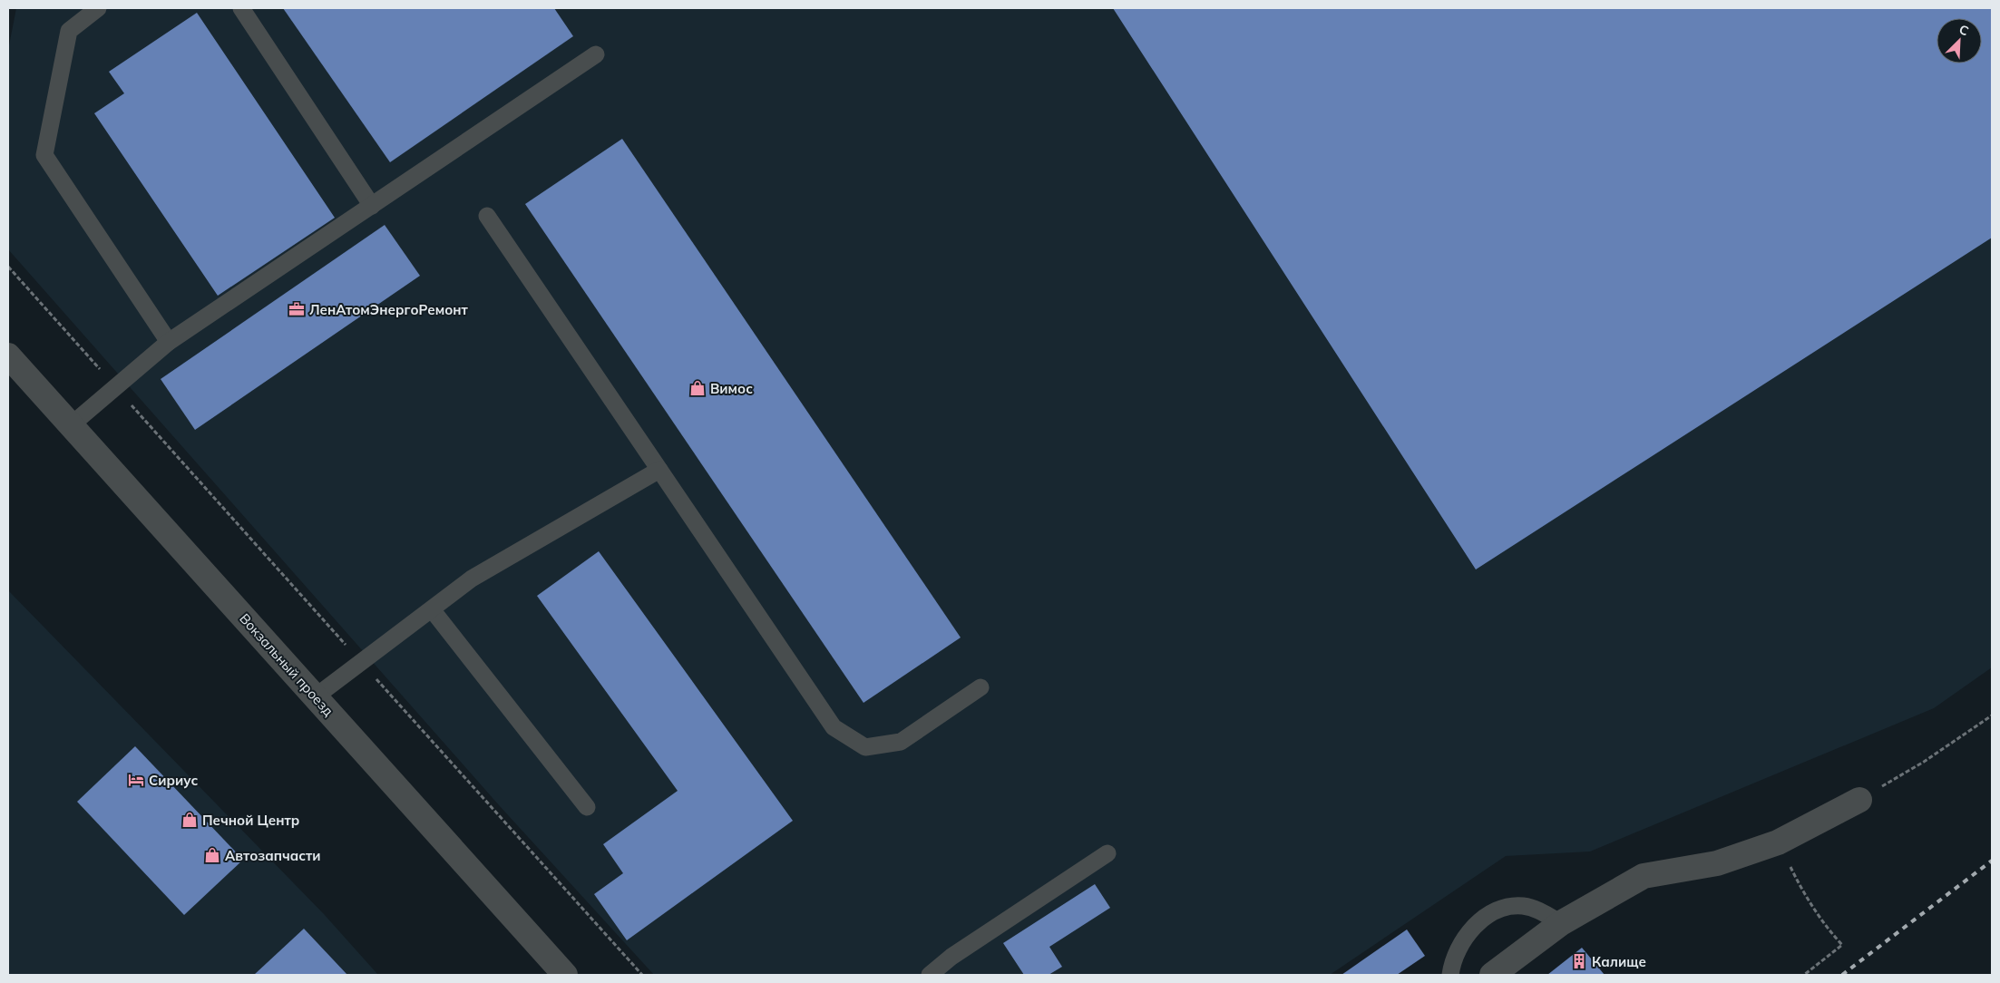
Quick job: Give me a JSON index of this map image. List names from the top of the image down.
{
  "streets": {
    "street": ["Вокзальный проезд"]
  },
  "places": {
    "office": ["ЛенАтомЭнергоРемонт"],
    "shop": ["Вимос", "Печной Центр", "Автозапчасти"],
    "hotel": ["Сириус"],
    "building": ["Калище"]
  },
  "north": "top right"
}
